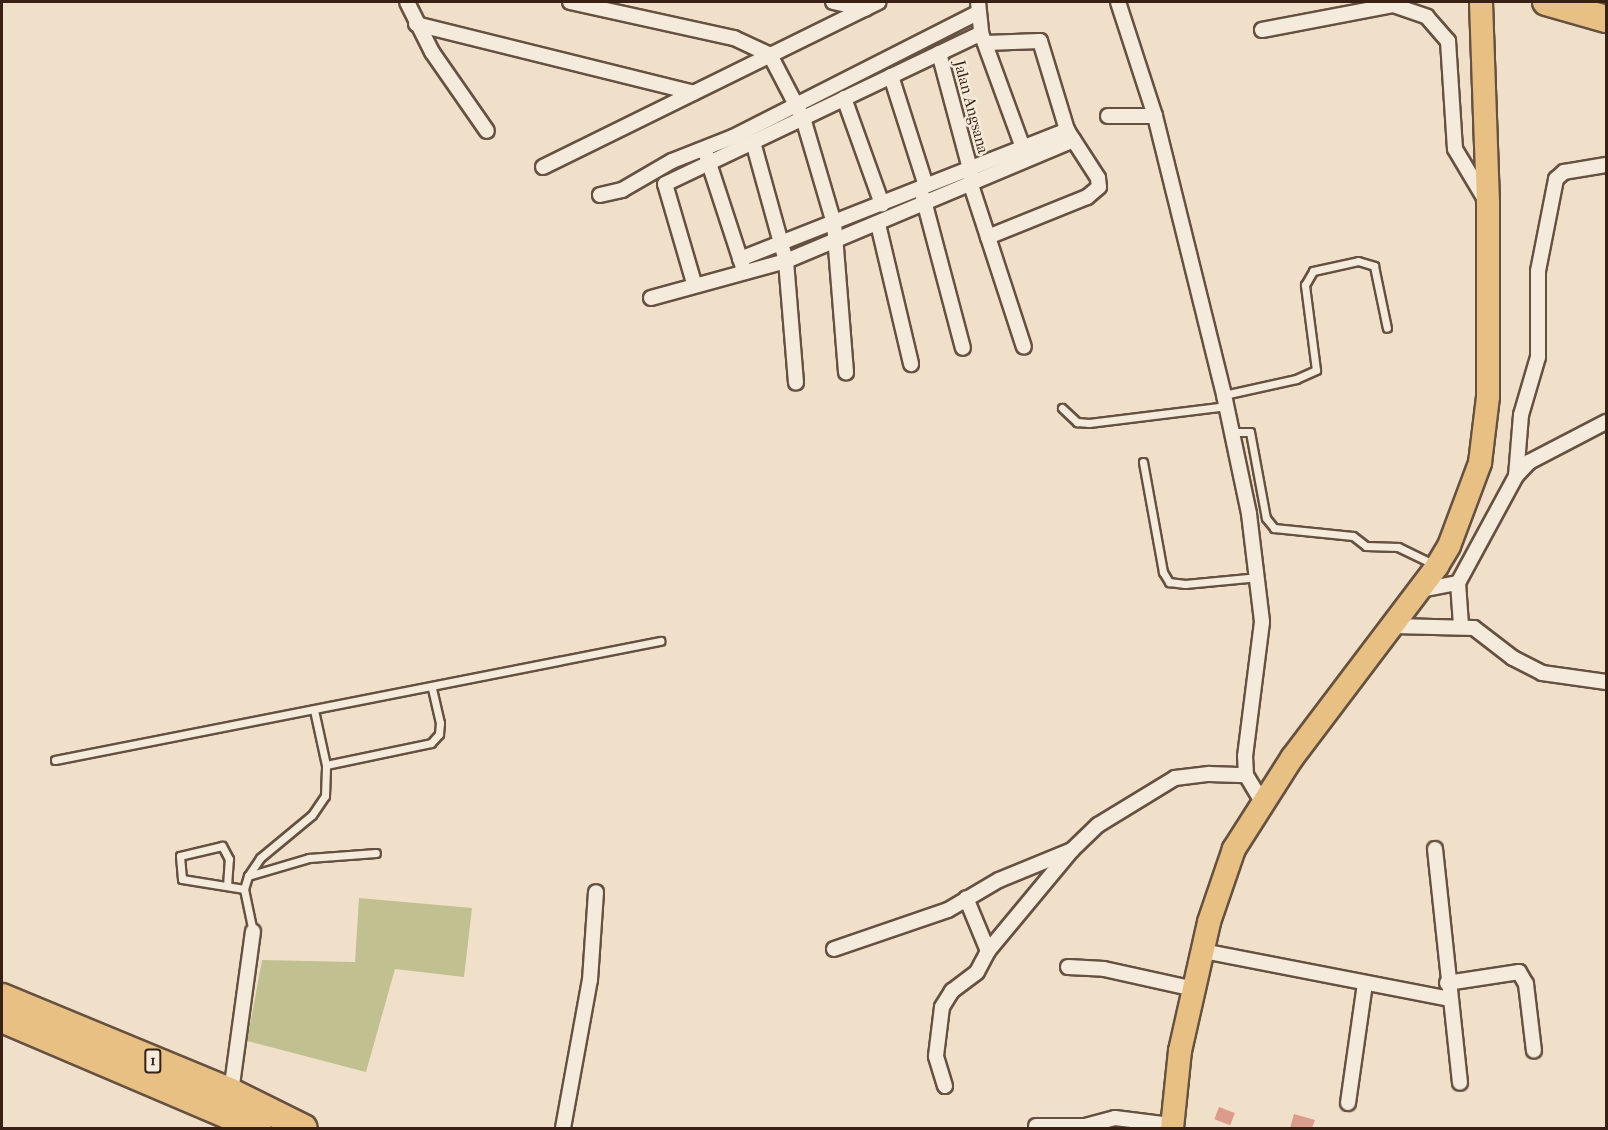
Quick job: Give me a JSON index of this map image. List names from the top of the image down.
{
  "streets": {
    "highway": ["1"],
    "street": ["Jalan Angsana"]
  }
}
